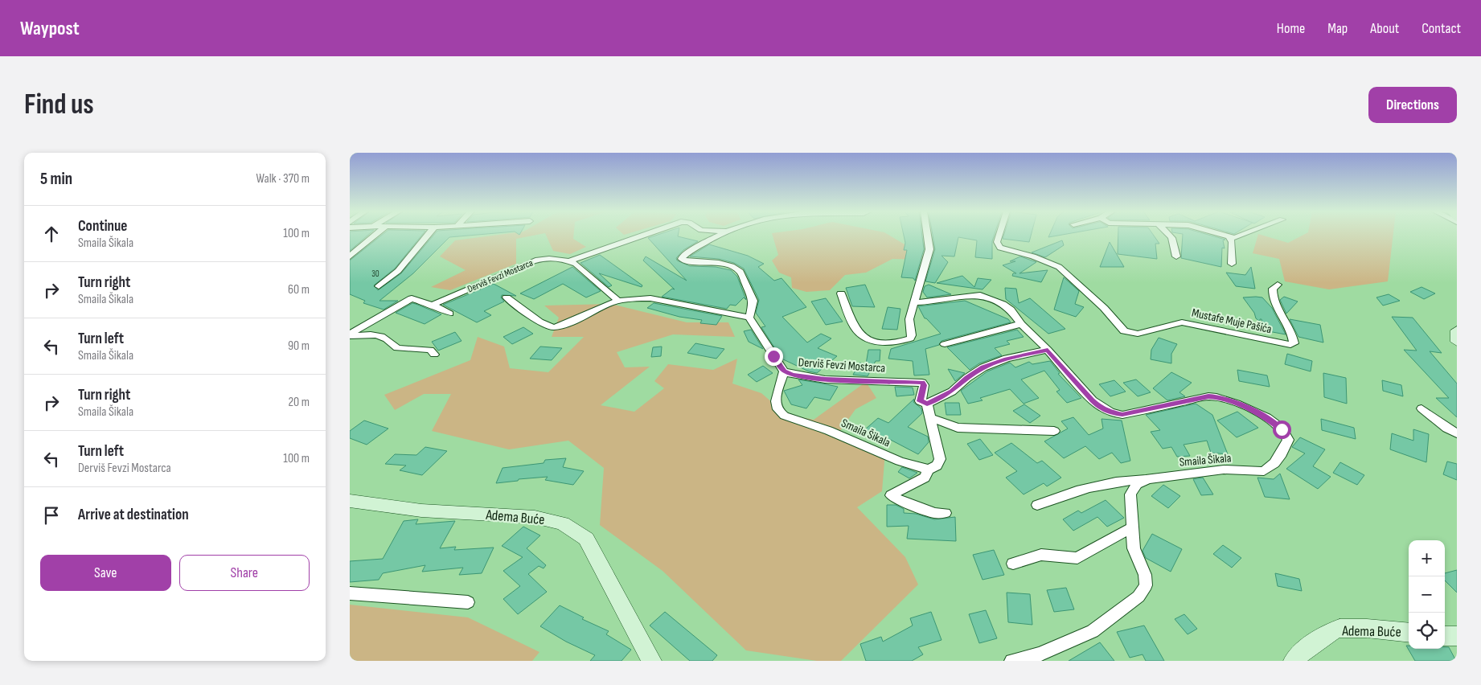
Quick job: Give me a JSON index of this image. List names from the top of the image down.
{
  "streets": {
    "street": [
      "Derviš Fevzi Mostarca",
      "Mustafe Muje Pašića",
      "Smaila Šikala",
      "Adema Buće"
    ]
  },
  "crossings": [
    ["Derviš Fevzi Mostarca", "Smaila Šikala"]
  ],
  "house_numbers": ["30"],
  "page": {
    "header": "Waypost",
    "nav": [
      "Home",
      "Map",
      "About",
      "Contact"
    ],
    "buttons": [
      "Directions",
      ["Save", "Share"]
    ],
    "title": "Find us",
    "heading": ["5 min", "Walk · 370 m"],
    "list": [
      ["Continue", "Smaila Šikala", "100 m"],
      ["Turn right", "Smaila Šikala", "60 m"],
      ["Turn left", "Smaila Šikala", "90 m"],
      ["Turn right", "Smaila Šikala", "20 m"],
      ["Turn left", "Derviš Fevzi Mostarca", "100 m"],
      "Arrive at destination"
    ],
    "map_buttons": ["+", "−"]
  }
}
